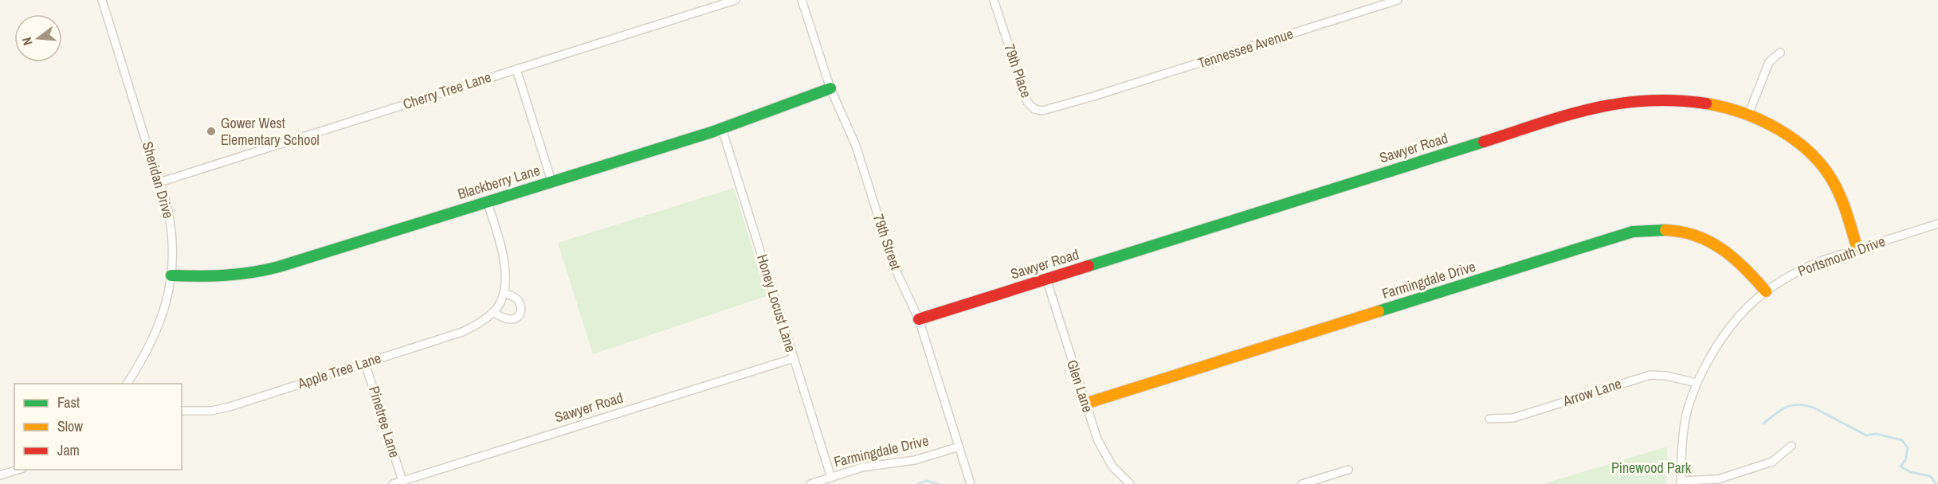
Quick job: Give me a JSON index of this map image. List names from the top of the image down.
{
  "streets": {
    "street": [
      "Tennessee Avenue",
      "79th Place",
      "Cherry Tree Lane",
      "Sawyer Road",
      "Sheridan Drive",
      "Blackberry Lane",
      "79th Street",
      "Portsmouth Drive",
      "Farmingdale Drive",
      "Honey Locust Lane",
      "Apple Tree Lane",
      "Glen Lane",
      "Arrow Lane",
      "Pinetree Lane"
    ]
  },
  "crossings": [
    ["Tennessee Avenue", "79th Place"],
    ["Cherry Tree Lane", "Sheridan Drive"],
    ["Sawyer Road", "79th Street"],
    ["Sawyer Road", "Portsmouth Drive"],
    ["Sawyer Road", "Honey Locust Lane"],
    ["Sawyer Road", "Glen Lane"],
    ["Sawyer Road", "Pinetree Lane"],
    ["Sheridan Drive", "Blackberry Lane"],
    ["Blackberry Lane", "79th Street"],
    ["Blackberry Lane", "Honey Locust Lane"],
    ["Blackberry Lane", "Apple Tree Lane"],
    ["79th Street", "Farmingdale Drive"],
    ["Portsmouth Drive", "Farmingdale Drive"],
    ["Portsmouth Drive", "Arrow Lane"],
    ["Farmingdale Drive", "Honey Locust Lane"],
    ["Farmingdale Drive", "Glen Lane"],
    ["Apple Tree Lane", "Pinetree Lane"]
  ],
  "parks": ["Pinewood Park"],
  "places": ["Gower West Elementary School"],
  "legend": ["Fast", "Slow", "Jam"],
  "north": "left"
}
